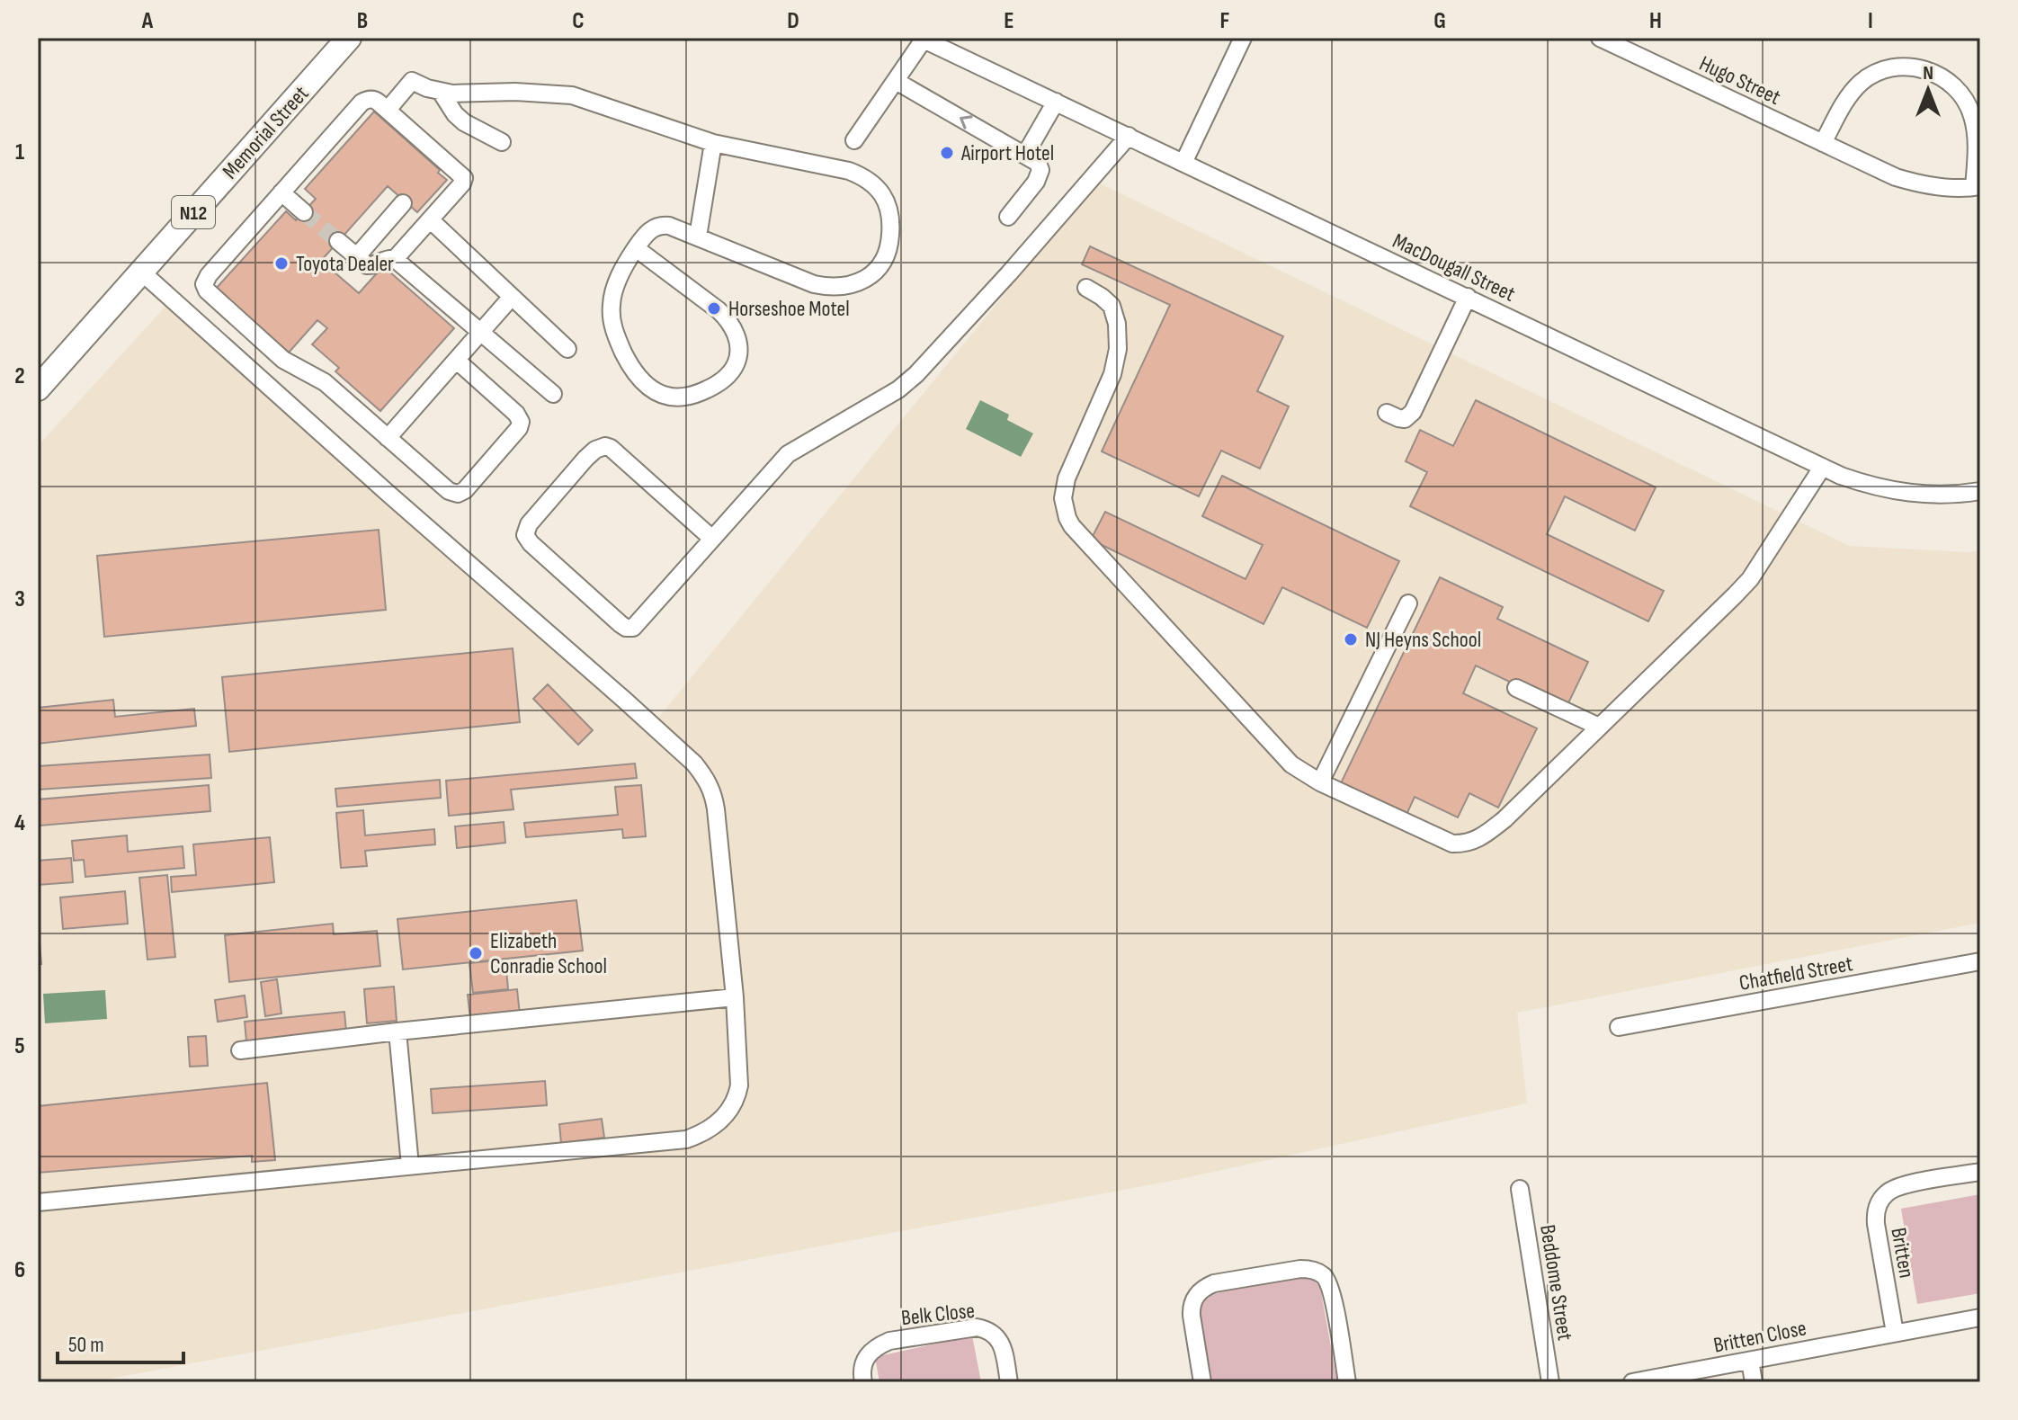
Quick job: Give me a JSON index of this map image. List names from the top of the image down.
{
  "streets": {
    "highway": ["Memorial Street", "N12"],
    "street": [
      "Hugo Street",
      "MacDougall Street",
      "Chatfield Street",
      "Britten",
      "Beddome Street",
      "Belk Close",
      "Britten Close"
    ]
  },
  "crossings": [
    ["Britten", "Britten Close"]
  ],
  "places": [
    "Airport Hotel",
    "Toyota Dealer",
    "Horseshoe Motel",
    "NJ Heyns School",
    "Elizabeth Conradie School"
  ],
  "scale_bar": "50 m",
  "north": "top",
  "grid": {
    "columns": [
      "A",
      "B",
      "C",
      "D",
      "E",
      "F",
      "G",
      "H",
      "I"
    ],
    "rows": [
      "1",
      "2",
      "3",
      "4",
      "5",
      "6"
    ]
  }
}
